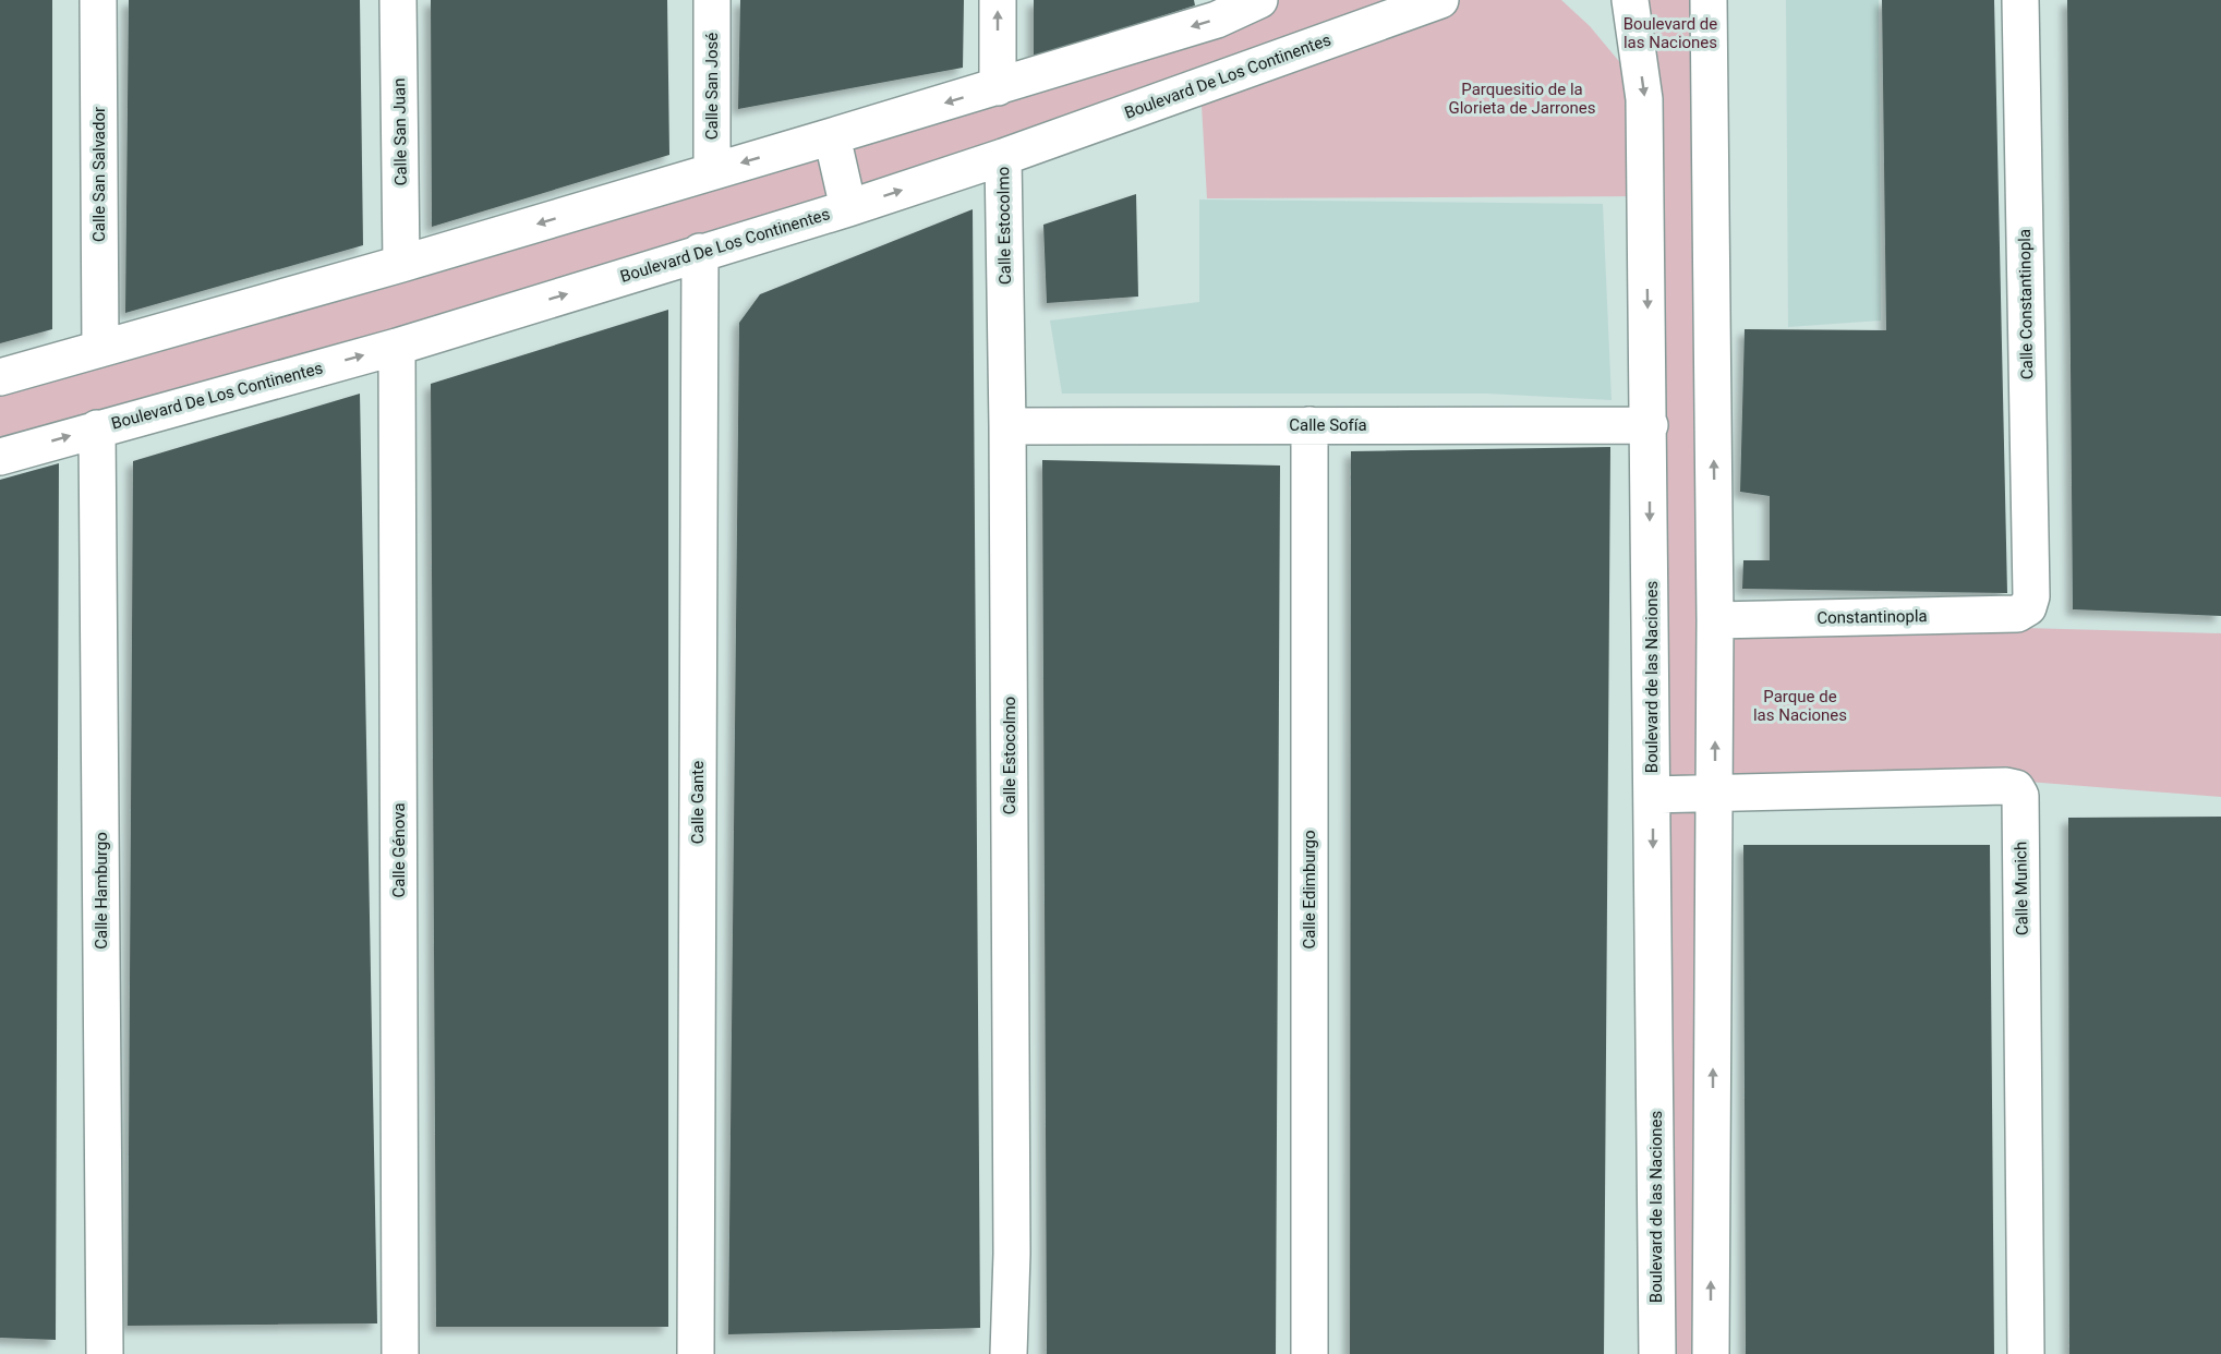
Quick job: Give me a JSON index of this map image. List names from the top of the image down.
{
  "streets": {
    "street": [
      "Boulevard De Los Continentes",
      "Calle San José",
      "Calle San Juan",
      "Calle San Salvador",
      "Calle Estocolmo",
      "Calle Constantinopla",
      "Calle Sofía",
      "Constantinopla",
      "Boulevard de las Naciones",
      "Calle Gante",
      "Calle Génova",
      "Calle Munich",
      "Calle Edimburgo",
      "Calle Hamburgo"
    ]
  },
  "crossings": [
    ["Boulevard De Los Continentes", "Calle Estocolmo"],
    ["Boulevard De Los Continentes", "Calle Gante"],
    ["Boulevard De Los Continentes", "Calle Génova"],
    ["Boulevard De Los Continentes", "Calle Hamburgo"],
    ["Calle Estocolmo", "Calle Sofía"],
    ["Calle Constantinopla", "Constantinopla"],
    ["Calle Sofía", "Boulevard de las Naciones"],
    ["Calle Sofía", "Calle Edimburgo"],
    ["Boulevard de las Naciones", "Calle Munich"]
  ],
  "parks": ["Boulevard de las Naciones", "Parquesitio de la Glorieta de Jarrones", "Parque de las Naciones"]
}
